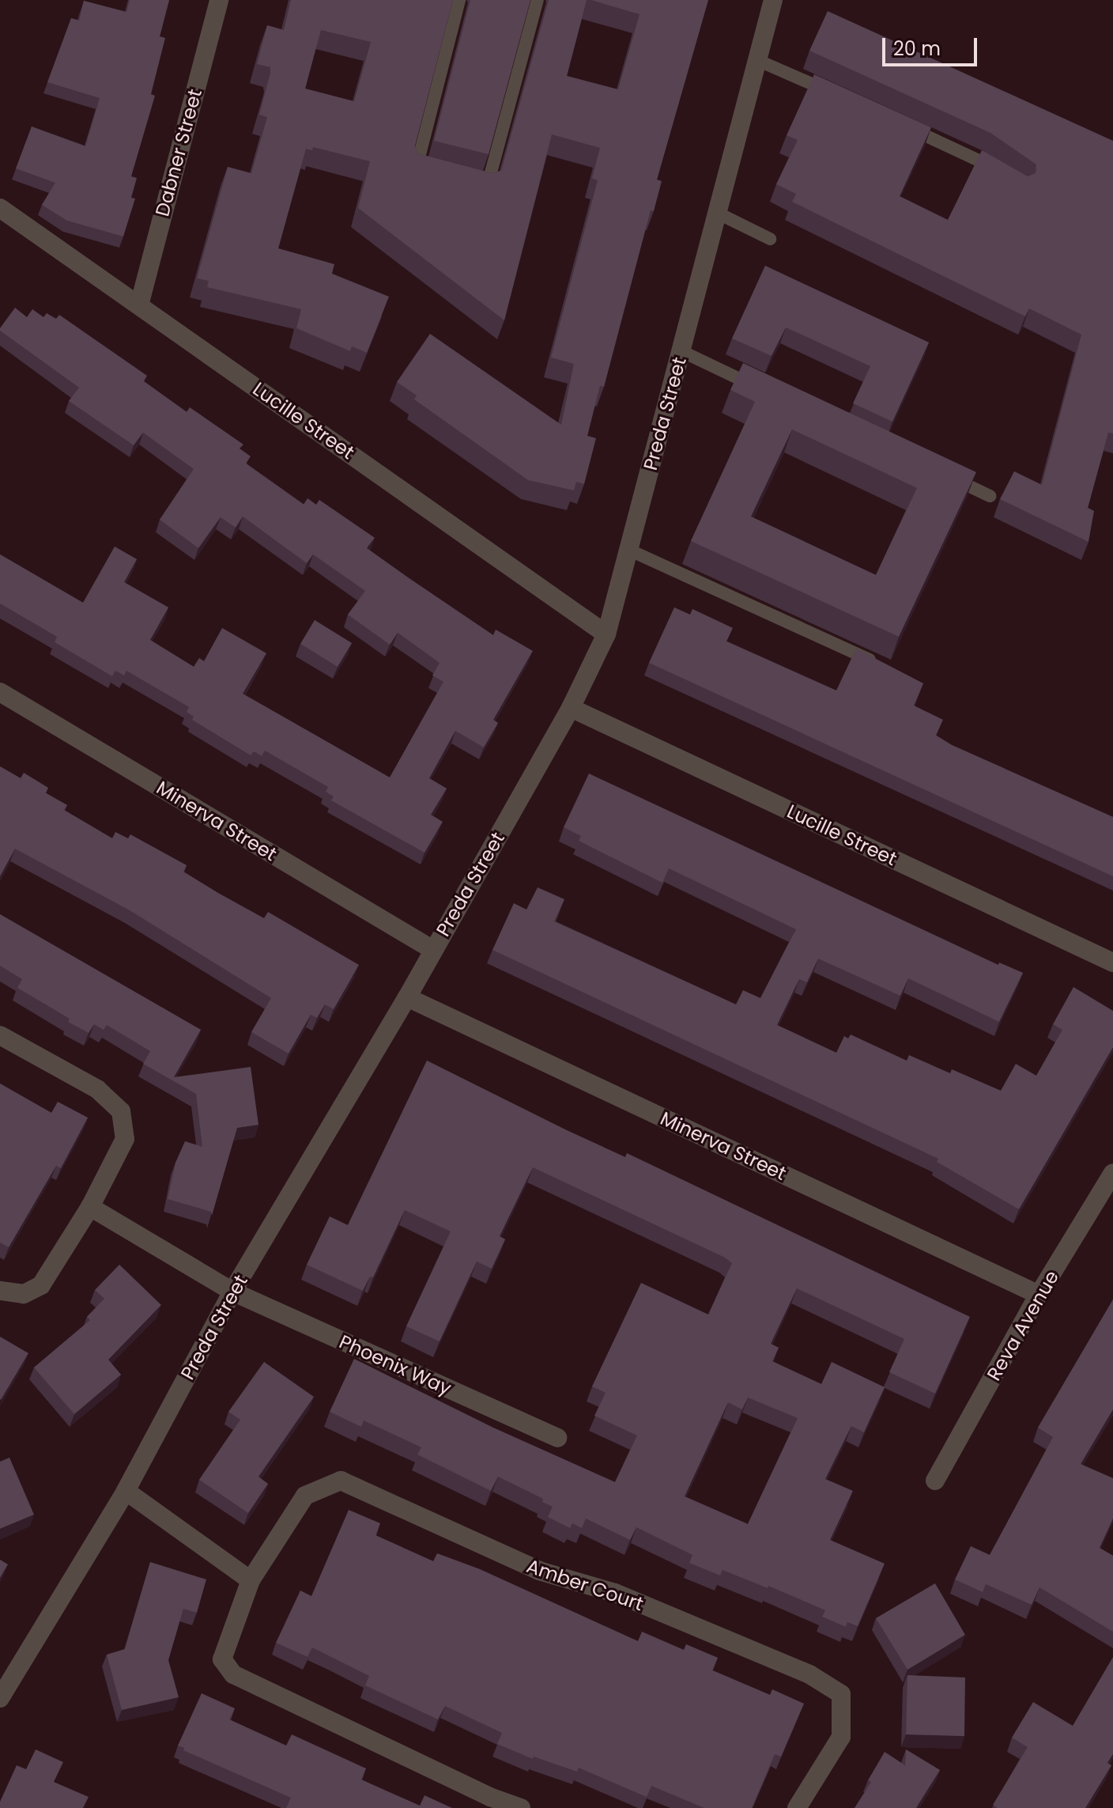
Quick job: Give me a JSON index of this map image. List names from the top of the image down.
{
  "streets": {
    "street": [
      "Dabner Street",
      "Preda Street",
      "Lucille Street",
      "Minerva Street",
      "Reva Avenue",
      "Phoenix Way",
      "Amber Court"
    ]
  },
  "crossings": [
    ["Dabner Street", "Lucille Street"],
    ["Preda Street", "Lucille Street"],
    ["Preda Street", "Minerva Street"],
    ["Preda Street", "Phoenix Way"],
    ["Minerva Street", "Reva Avenue"]
  ],
  "scale_bar": "20 m"
}
